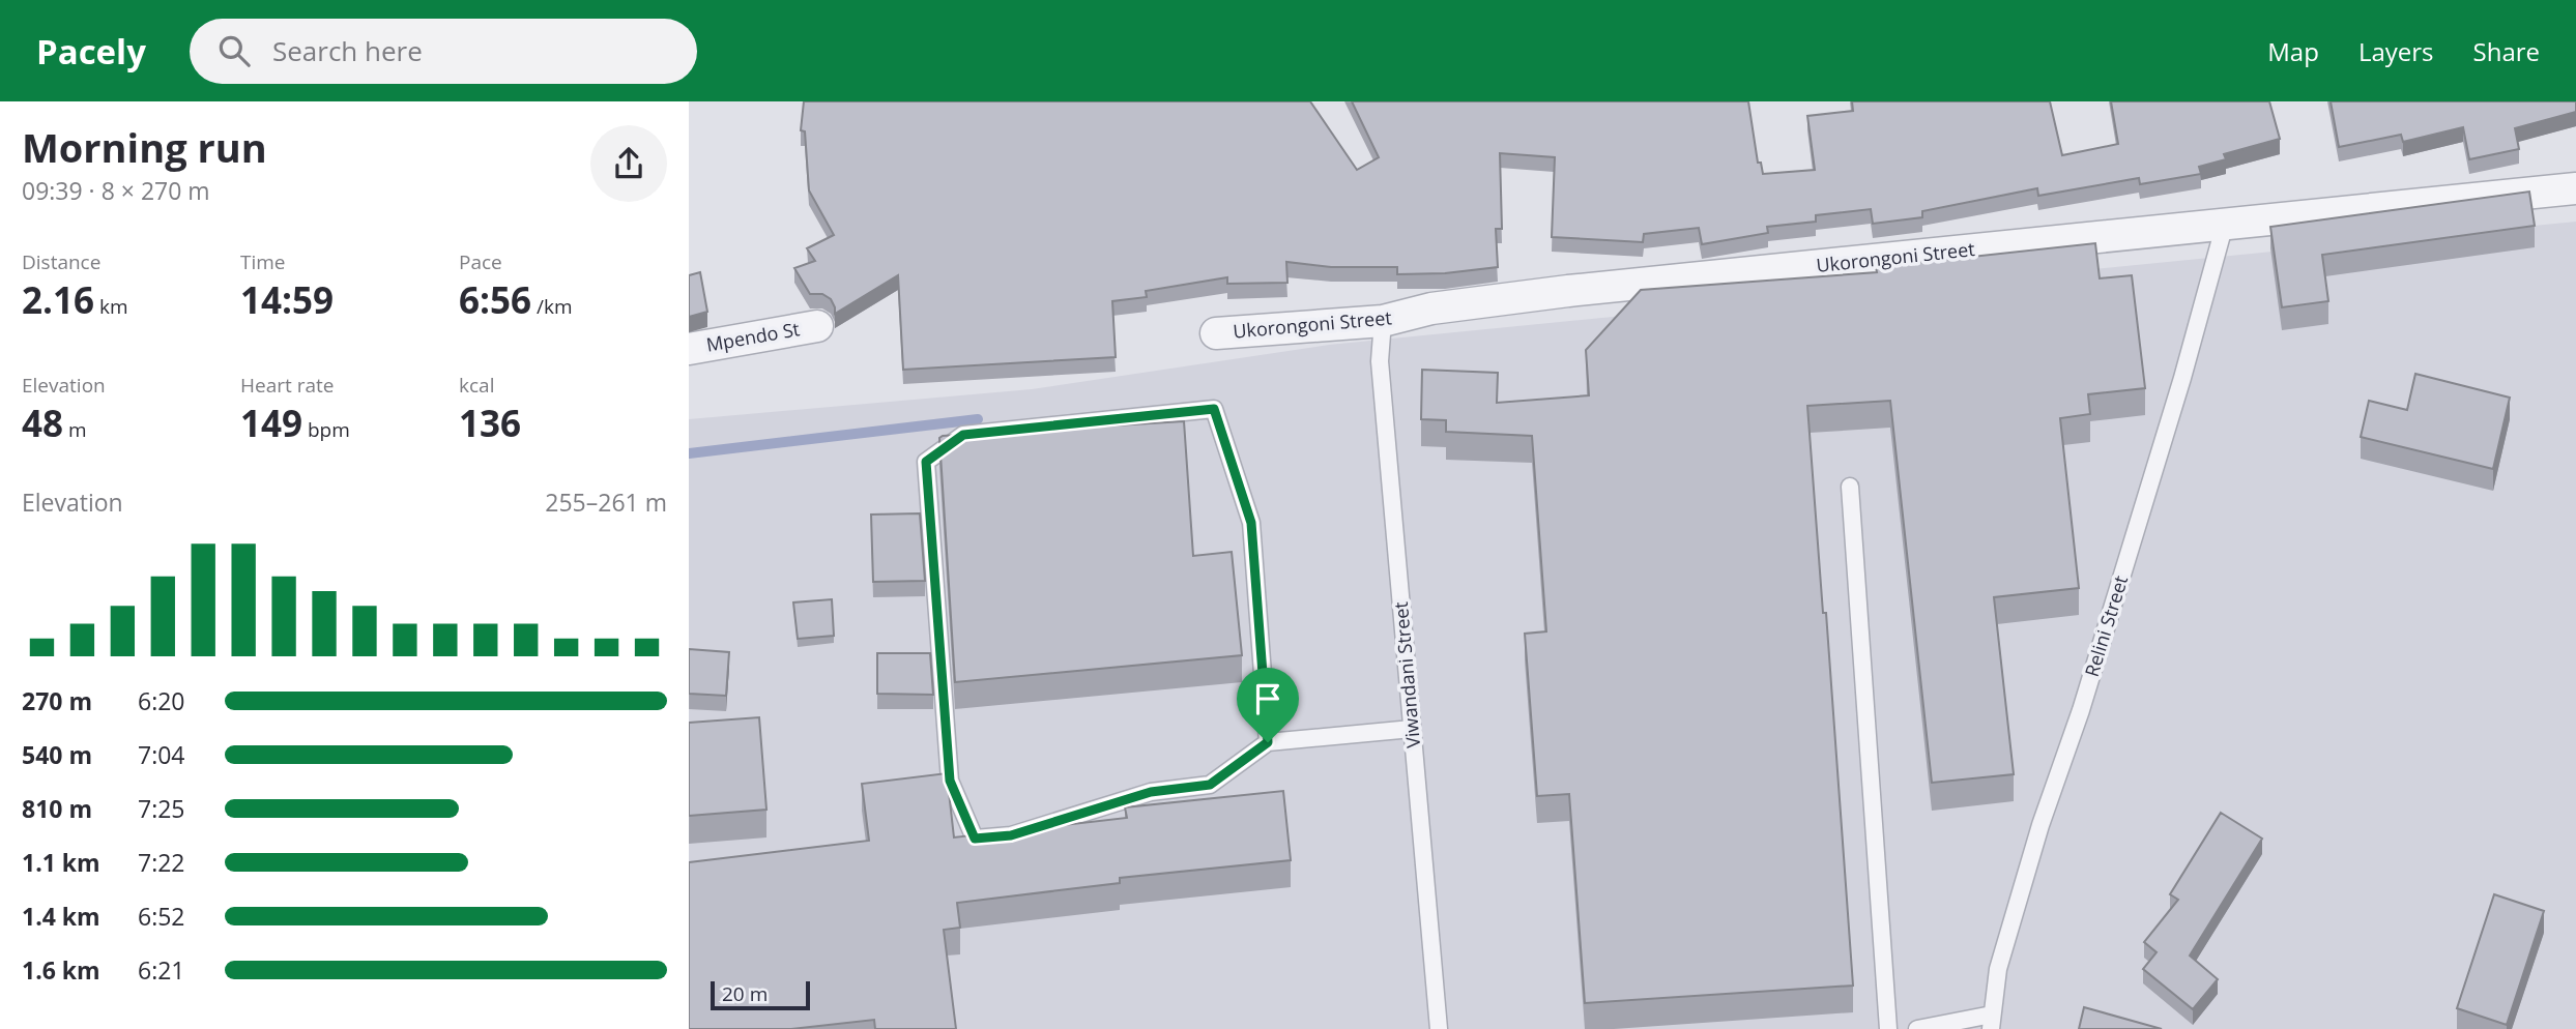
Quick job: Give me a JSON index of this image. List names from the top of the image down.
{
  "streets": {
    "street": ["Ukorongoni Street", "Mpendo St"],
    "lane": ["Relini Street", "Viwandani Street"]
  },
  "crossings": [
    ["Ukorongoni Street", "Relini Street"],
    ["Ukorongoni Street", "Viwandani Street"]
  ],
  "scale_bar": "20 m",
  "page": {
    "header": "Pacely",
    "search": "Search here",
    "nav": ["Map", "Layers", "Share"],
    "heading": ["Morning run", "09:39 · 8 × 270 m"],
    "stats": [
      ["Distance", "2.16 km"],
      ["Time", "14:59"],
      ["Pace", "6:56 /km"],
      ["Elevation", "48 m"],
      ["Heart rate", "149 bpm"],
      ["kcal", "136"]
    ],
    "chart": ["Elevation", "255–261 m"],
    "list": [
      {
        "name": "270 m",
        "note": "6:20"
      },
      {
        "name": "540 m",
        "note": "7:04"
      },
      {
        "name": "810 m",
        "note": "7:25"
      },
      {
        "name": "1.1 km",
        "note": "7:22"
      },
      {
        "name": "1.4 km",
        "note": "6:52"
      },
      {
        "name": "1.6 km",
        "note": "6:21"
      }
    ],
    "scale": "20 m"
  }
}
